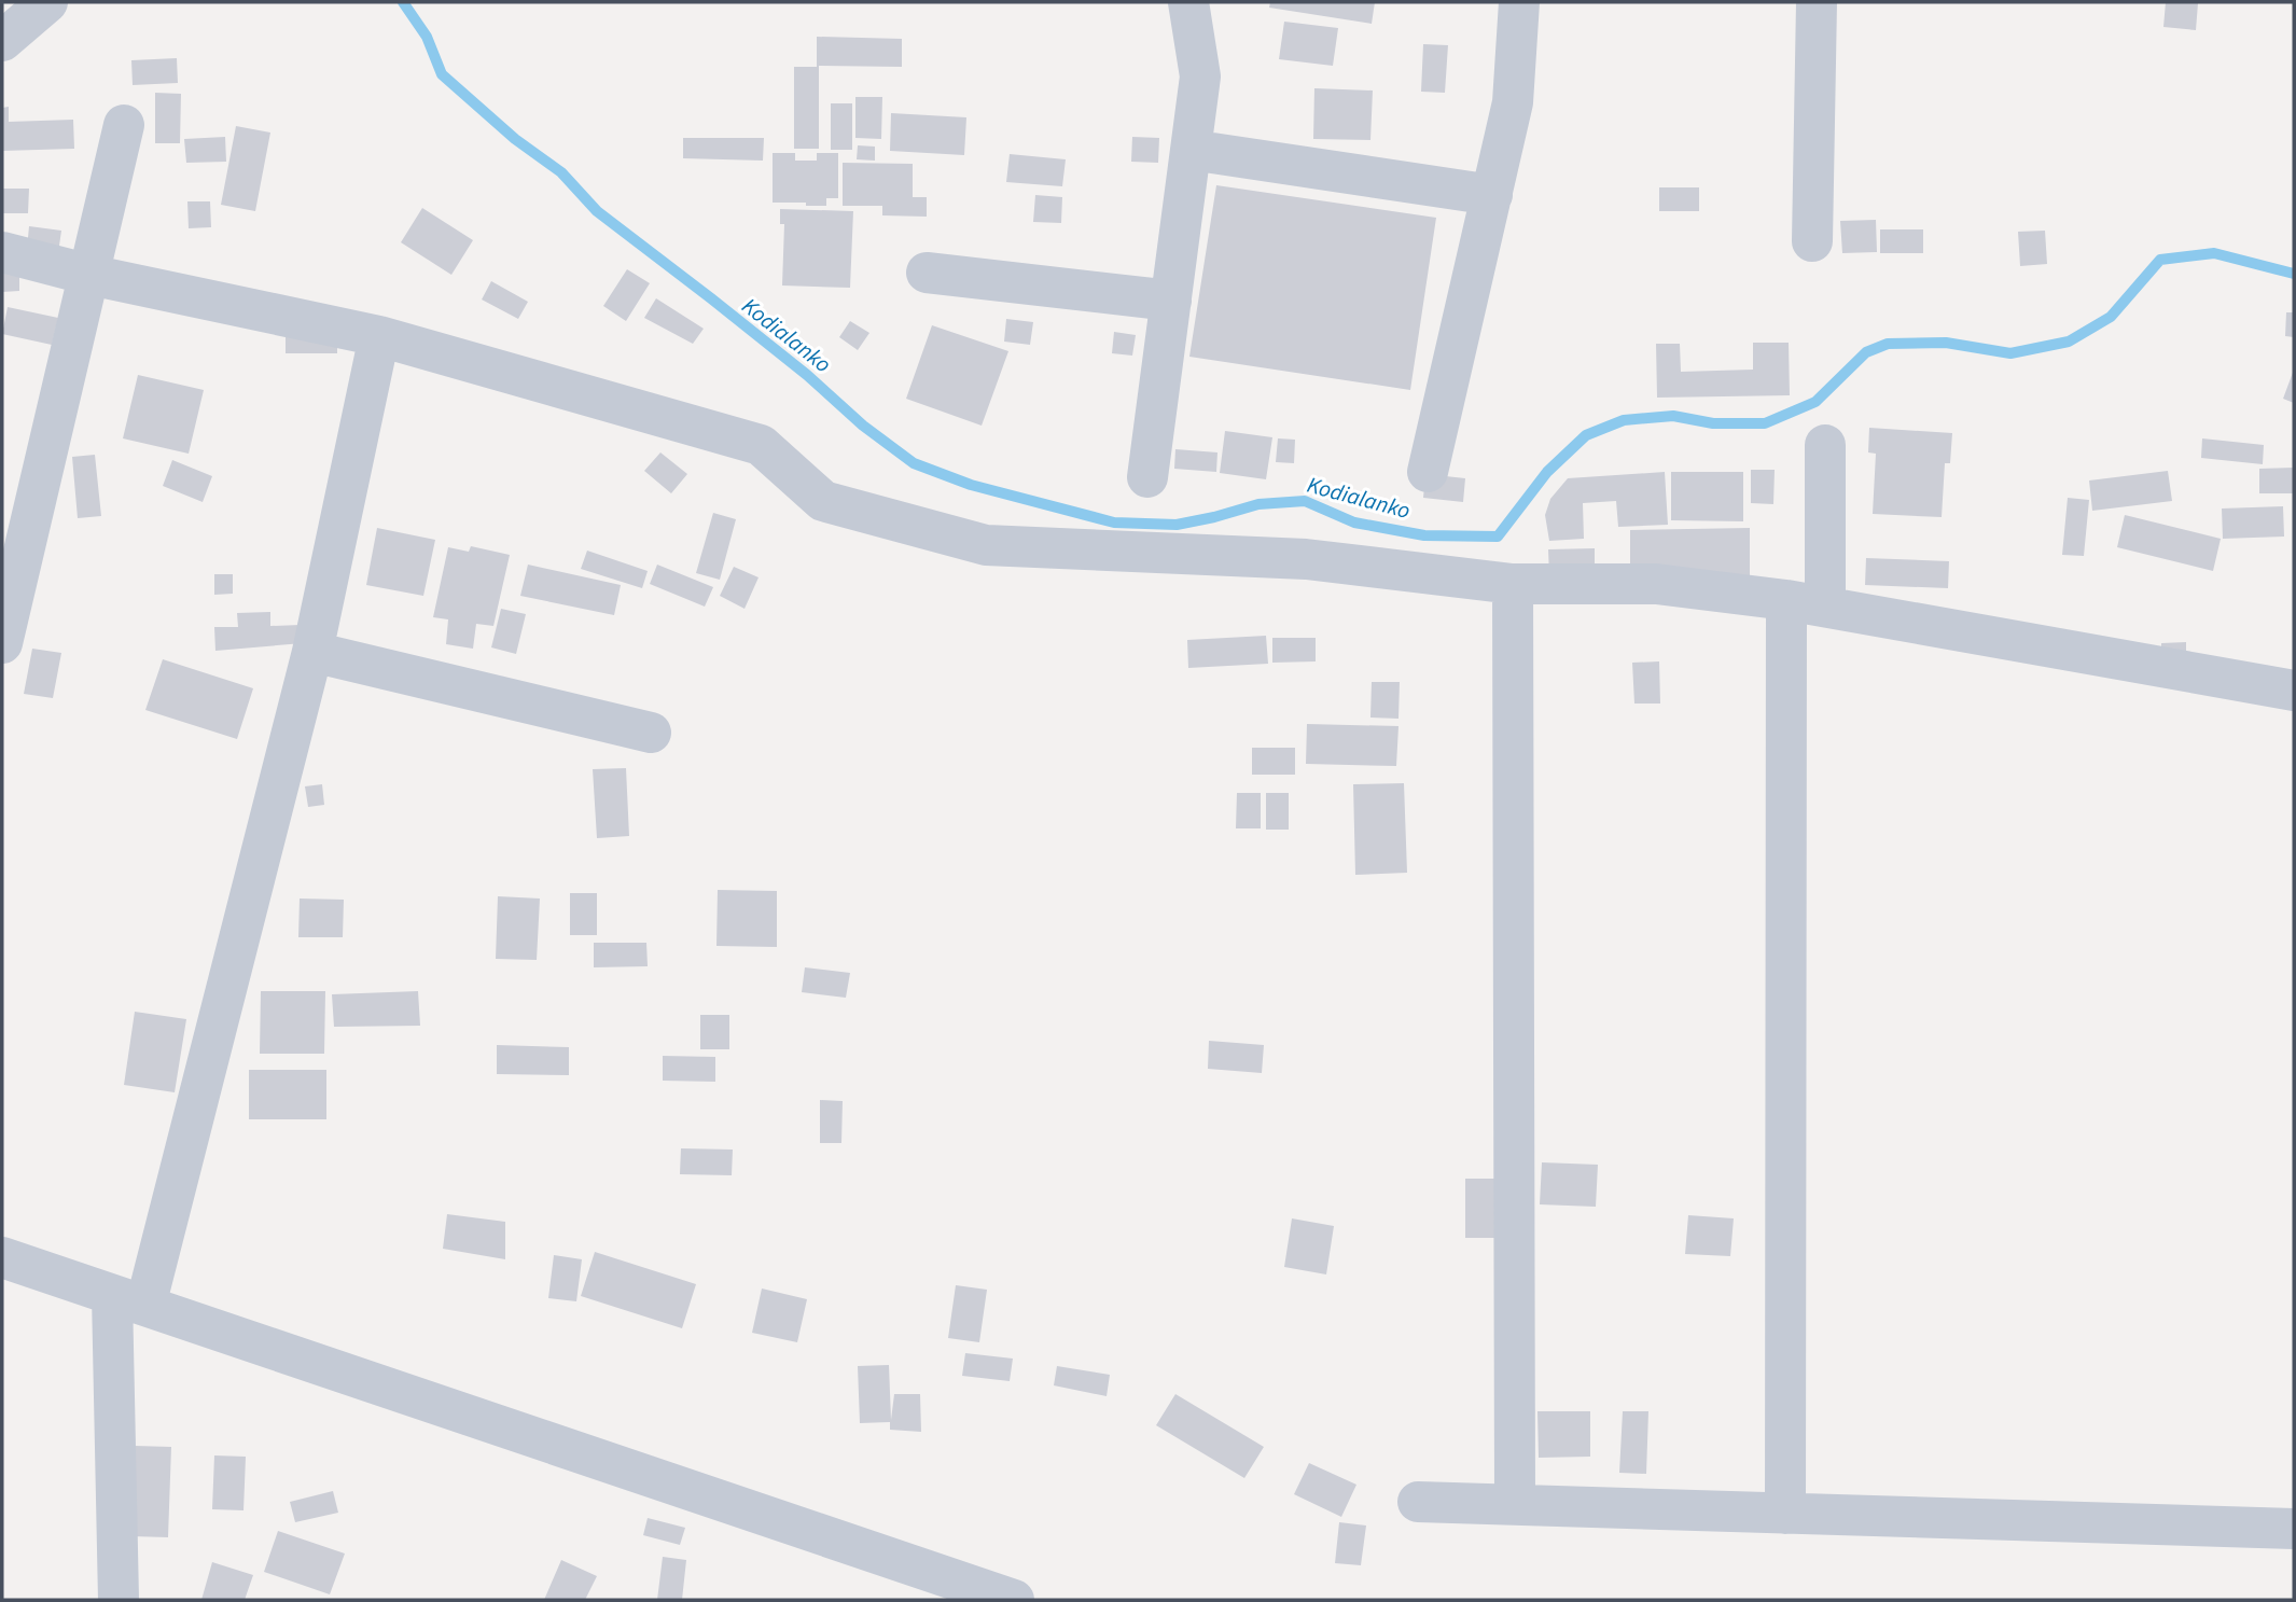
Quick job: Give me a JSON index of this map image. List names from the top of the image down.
{
  "water": ["Kodialanko"]
}
